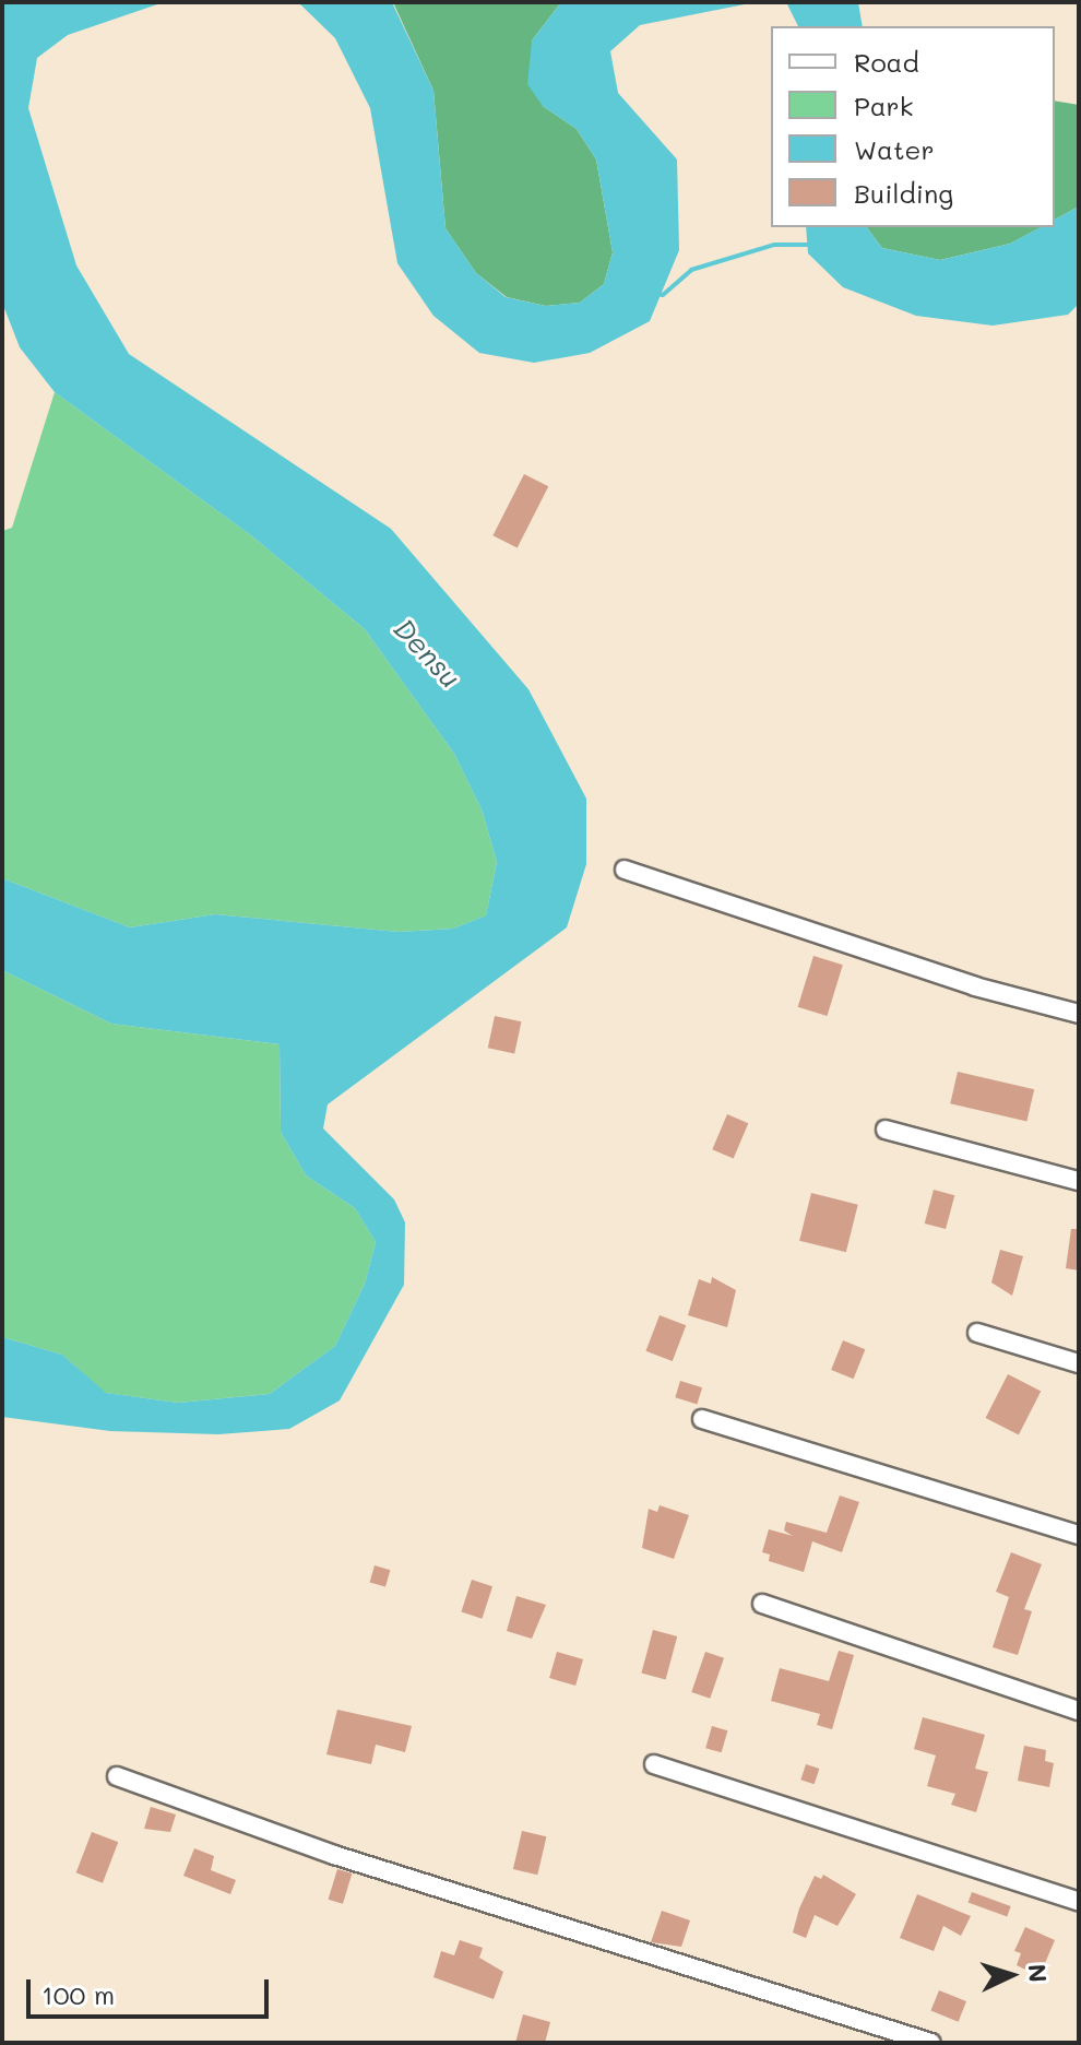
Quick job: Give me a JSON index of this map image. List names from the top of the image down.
{
  "water": ["Densu"],
  "legend": [
    "Road",
    "Park",
    "Water",
    "Building"
  ],
  "scale_bar": "100 m",
  "north": "right"
}
